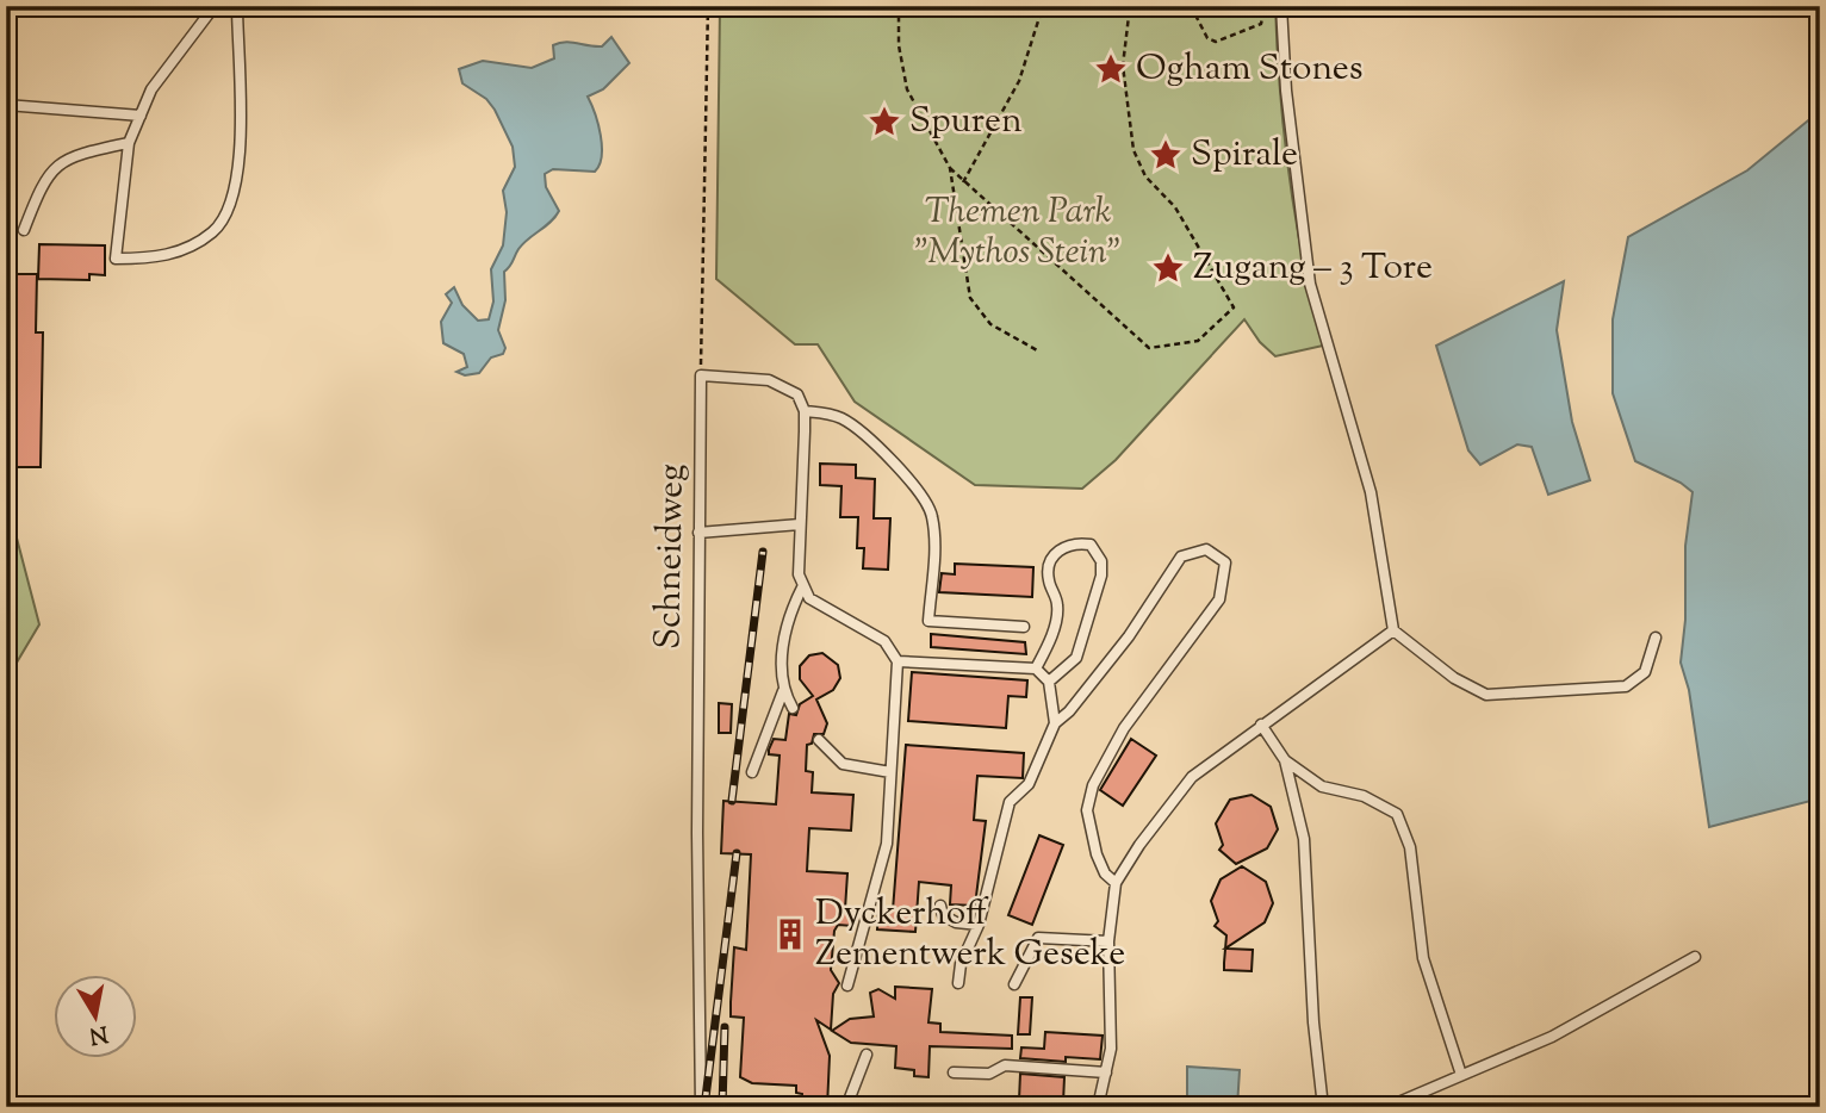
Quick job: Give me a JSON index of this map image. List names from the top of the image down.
{
  "streets": {
    "lane": ["Schneidweg"]
  },
  "parks": ["Themen Park \"Mythos Stein\""],
  "places": {
    "place": [
      "Ogham Stones",
      "Spuren",
      "Spirale",
      "Zugang – 3 Tore"
    ],
    "building": ["Dyckerhoff Zementwerk Geseke"]
  },
  "north": "bottom"
}
